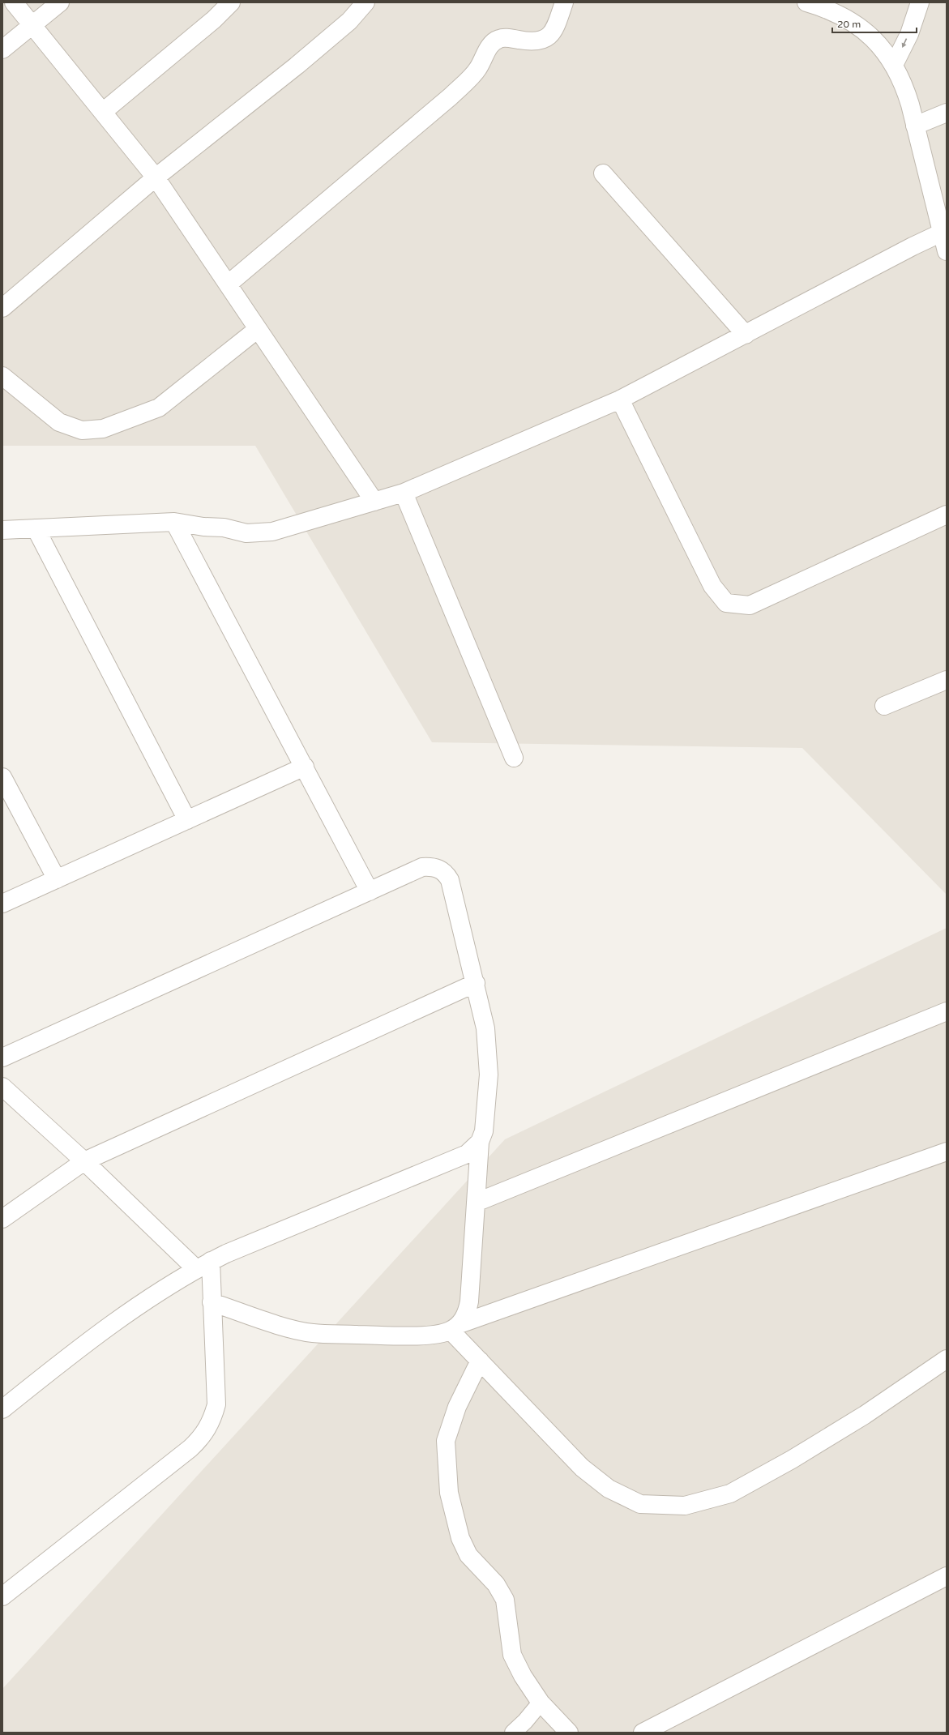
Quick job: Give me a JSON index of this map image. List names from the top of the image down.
{
  "scale_bar": "20 m"
}
